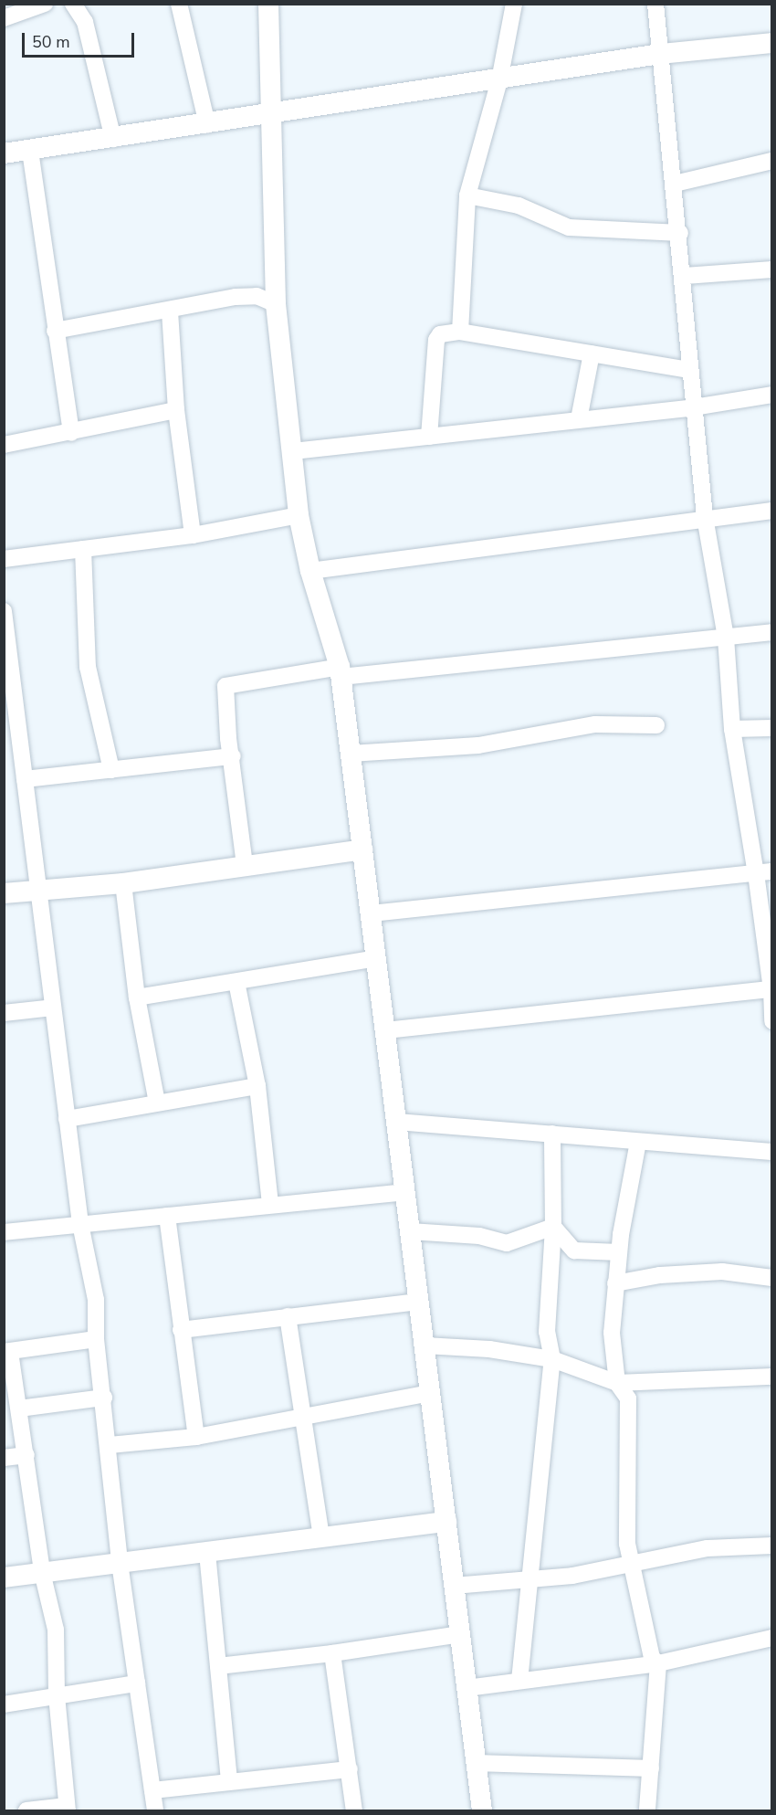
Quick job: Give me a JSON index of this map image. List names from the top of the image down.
{
  "scale_bar": "50 m"
}
